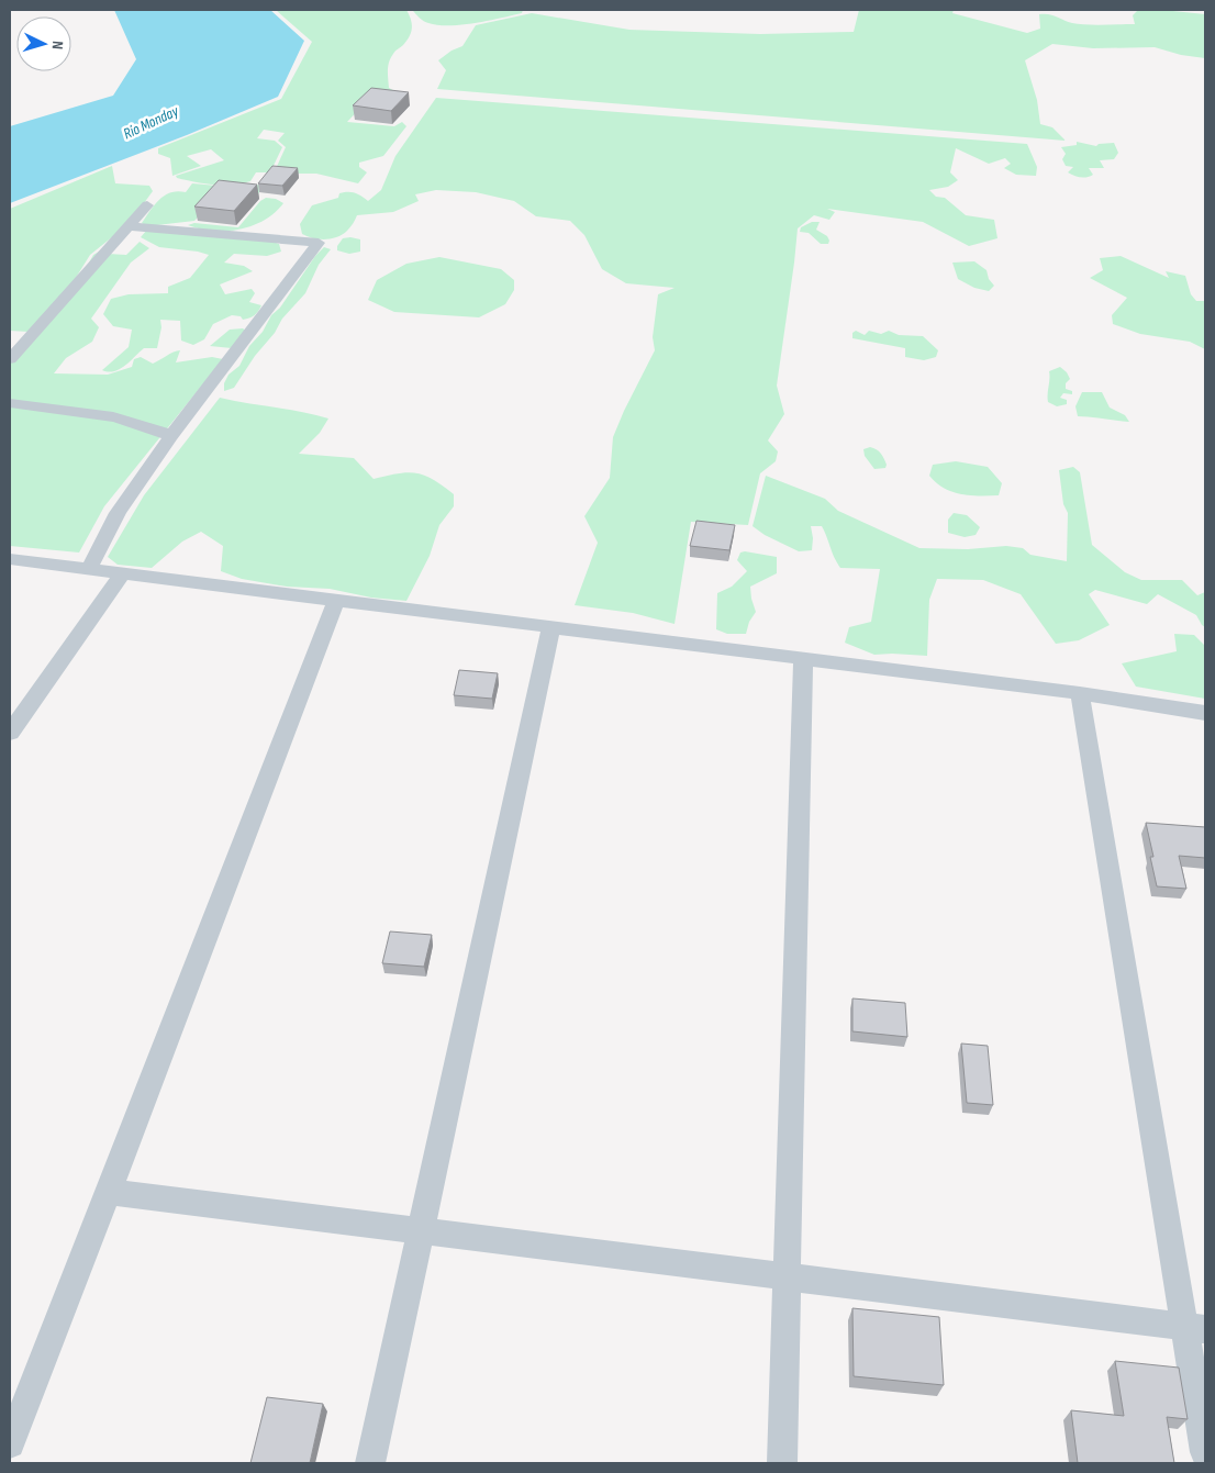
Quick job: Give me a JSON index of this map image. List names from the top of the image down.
{
  "water": ["Río Monday"],
  "north": "right"
}
